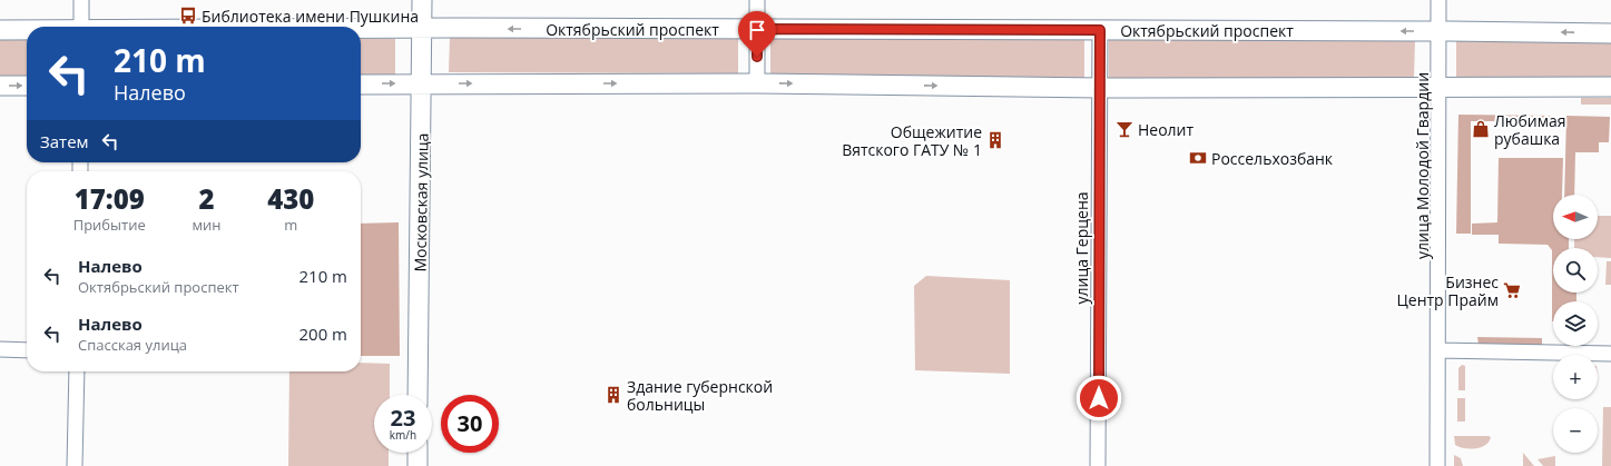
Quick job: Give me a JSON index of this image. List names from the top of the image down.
{
  "streets": {
    "main road": ["Октябрьский проспект", "Московская улица"],
    "street": ["улица Молодой Гвардии", "улица Герцена"]
  },
  "crossings": [
    ["Октябрьский проспект", "улица Молодой Гвардии"],
    ["Октябрьский проспект", "Московская улица"],
    ["Октябрьский проспект", "улица Герцена"]
  ],
  "places": {
    "bus stop": ["Библиотека имени Пушкина"],
    "bar": ["Неолит"],
    "shop": ["Любимая рубашка"],
    "building": ["Общежитие Вятского ГАТУ № 1", "Здание губернской больницы"],
    "bank": ["Россельхозбанк"],
    "supermarket": ["Бизнес Центр Прайм"]
  },
  "north": "left",
  "page": {
    "turn": ["210 m", "Налево"],
    "then": "Затем",
    "eta": [
      "17:09",
      "Прибытие",
      "2",
      "мин",
      "430",
      "m"
    ],
    "map_buttons": ["+", "−"],
    "list": [
      {
        "name": "Налево",
        "note": "Октябрьский проспект",
        "value": "210 m"
      },
      {
        "name": "Налево",
        "note": "Спасская улица",
        "value": "200 m"
      }
    ],
    "speed": "23 km/h",
    "limit": "30"
  }
}
